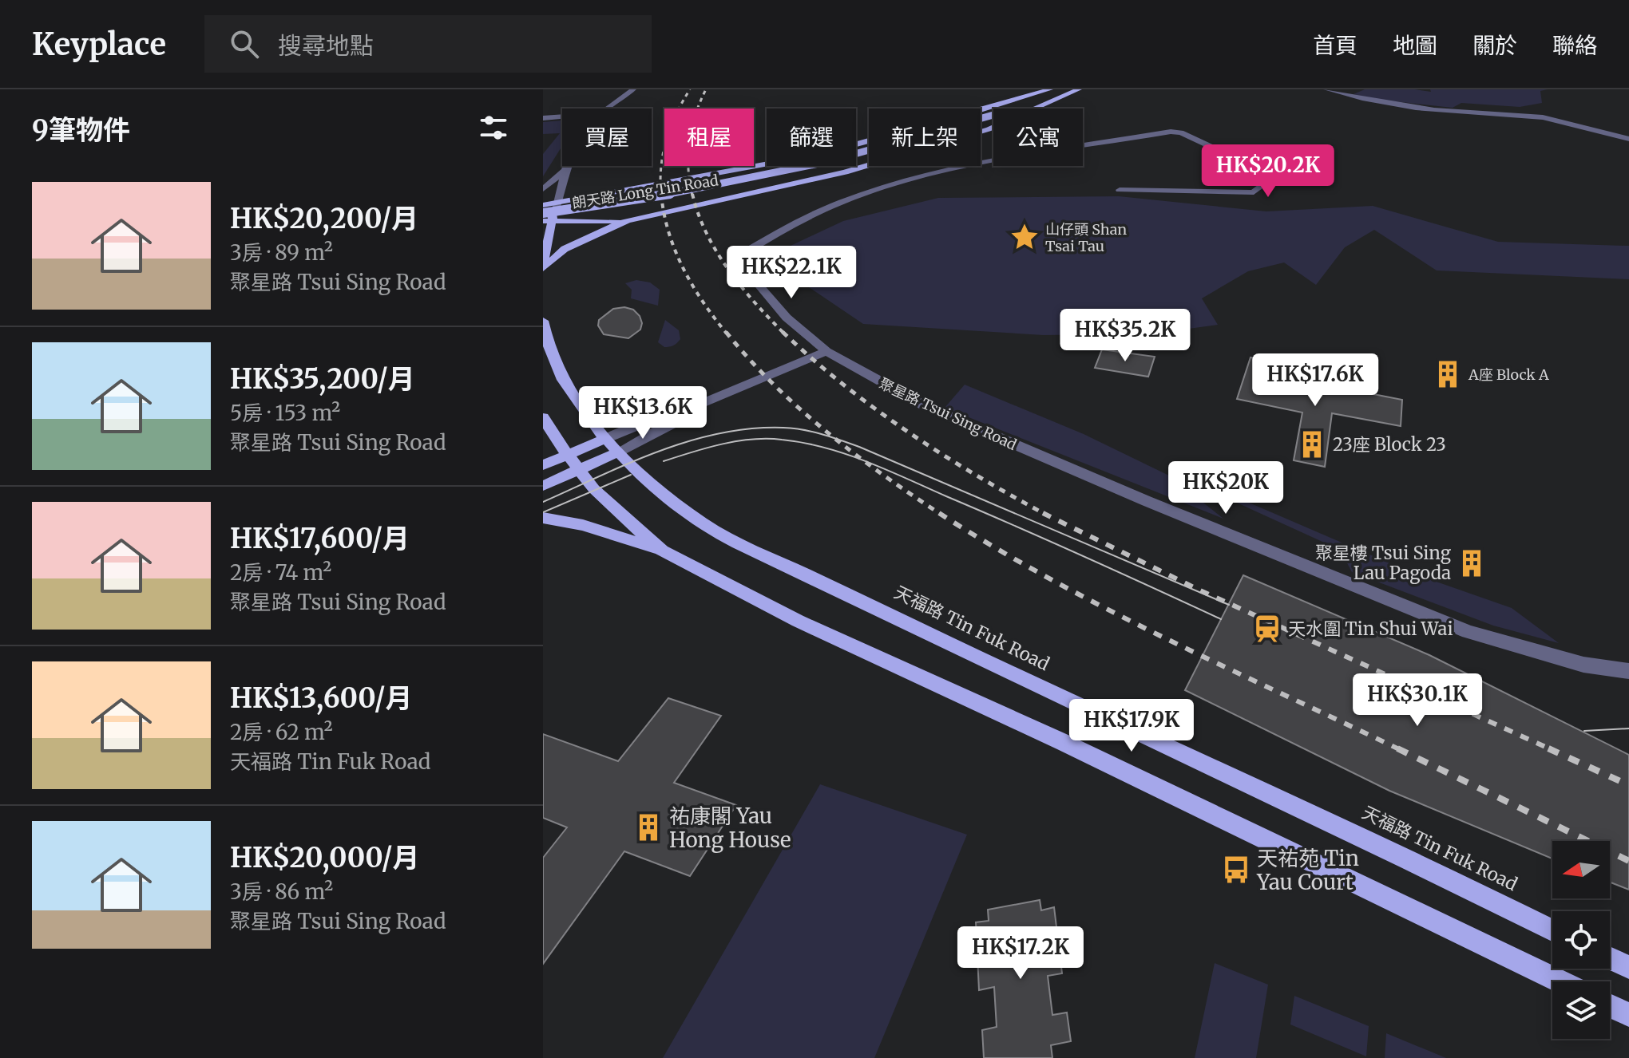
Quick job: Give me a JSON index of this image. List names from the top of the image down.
{
  "streets": {
    "main road": ["朗天路 Long Tin Road", "天福路 Tin Fuk Road"],
    "street": ["聚星路 Tsui Sing Road"]
  },
  "places": {
    "place": ["山仔頭 Shan Tsai Tau"],
    "building": [
      "A座 Block A",
      "23座 Block 23",
      "聚星樓 Tsui Sing Lau Pagoda",
      "祐康閣 Yau Hong House"
    ],
    "station": ["天水圍 Tin Shui Wai"],
    "bus stop": ["天祐苑 Tin Yau Court"]
  },
  "north": "left",
  "page": {
    "header": "Keyplace",
    "search": "搜尋地點",
    "nav": [
      "首頁",
      "地圖",
      "關於",
      "聯絡"
    ],
    "heading": "9筆物件",
    "chip": [
      "買屋",
      "租屋",
      "篩選",
      "新上架",
      "公寓"
    ],
    "price": [
      "HK$20.2K",
      "HK$22.1K",
      "HK$35.2K",
      "HK$17.6K",
      "HK$13.6K",
      "HK$20K",
      "HK$30.1K",
      "HK$17.9K",
      "HK$17.2K"
    ],
    "list": [
      {
        "name": "HK$20,200/月",
        "note": "3房 · 89 m² · 聚星路 Tsui Sing Road"
      },
      {
        "name": "HK$35,200/月",
        "note": "5房 · 153 m² · 聚星路 Tsui Sing Road"
      },
      {
        "name": "HK$17,600/月",
        "note": "2房 · 74 m² · 聚星路 Tsui Sing Road"
      },
      {
        "name": "HK$13,600/月",
        "note": "2房 · 62 m² · 天福路 Tin Fuk Road"
      },
      {
        "name": "HK$20,000/月",
        "note": "3房 · 86 m² · 聚星路 Tsui Sing Road"
      }
    ]
  }
}
